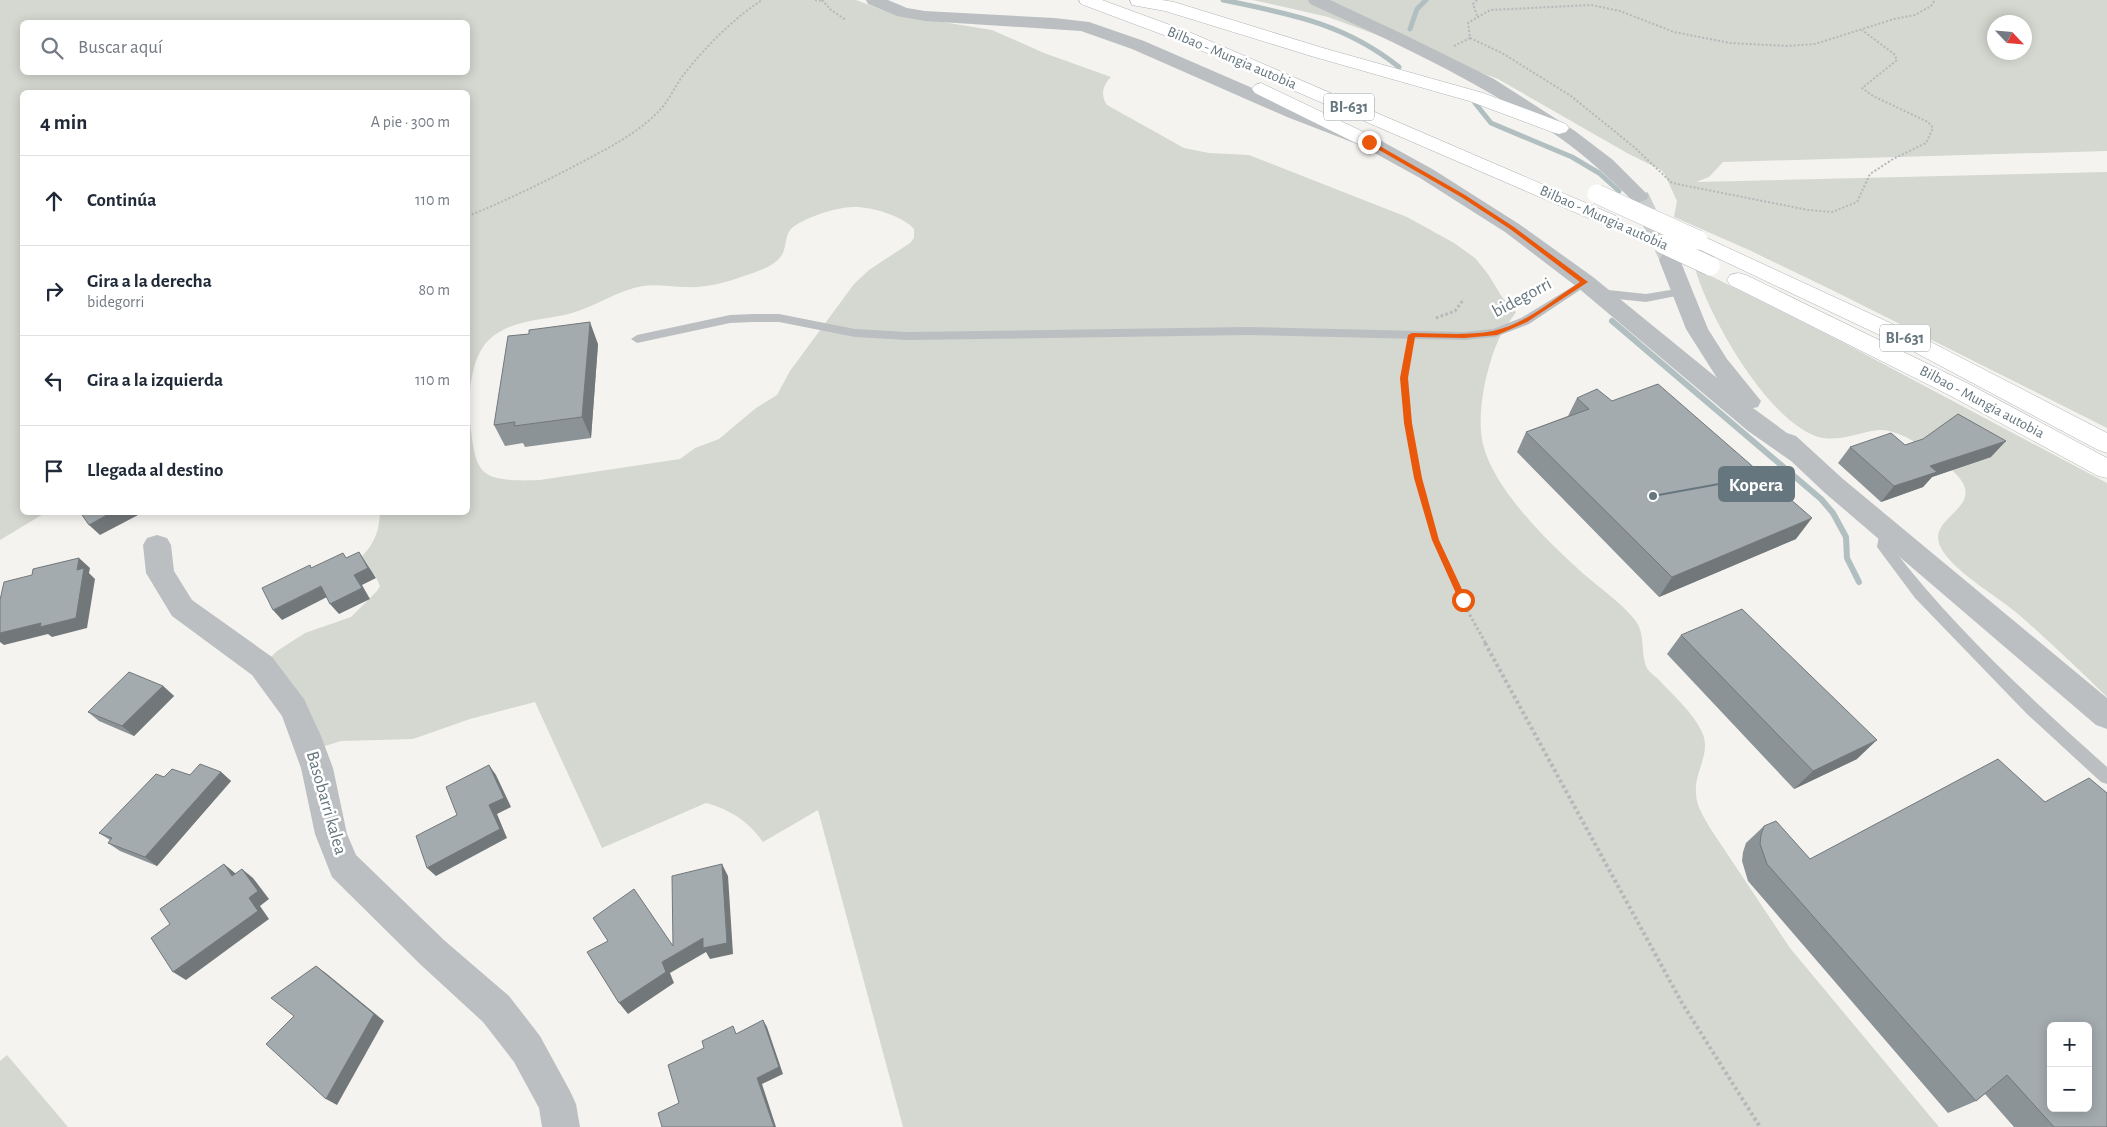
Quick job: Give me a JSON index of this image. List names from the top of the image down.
{
  "streets": {
    "highway": ["Bilbao - Mungia autobia", "BI-631"],
    "street": ["Basobarri kalea"],
    "lane": ["bidegorri"]
  },
  "places": ["Kopera"],
  "north": "bottom right",
  "page": {
    "search": "Buscar aquí",
    "heading": ["4 min", "A pie · 300 m"],
    "list": [
      ["Continúa", "110 m"],
      ["Gira a la derecha", "bidegorri", "80 m"],
      ["Gira a la izquierda", "110 m"],
      "Llegada al destino"
    ],
    "map_buttons": ["+", "−"]
  }
}
